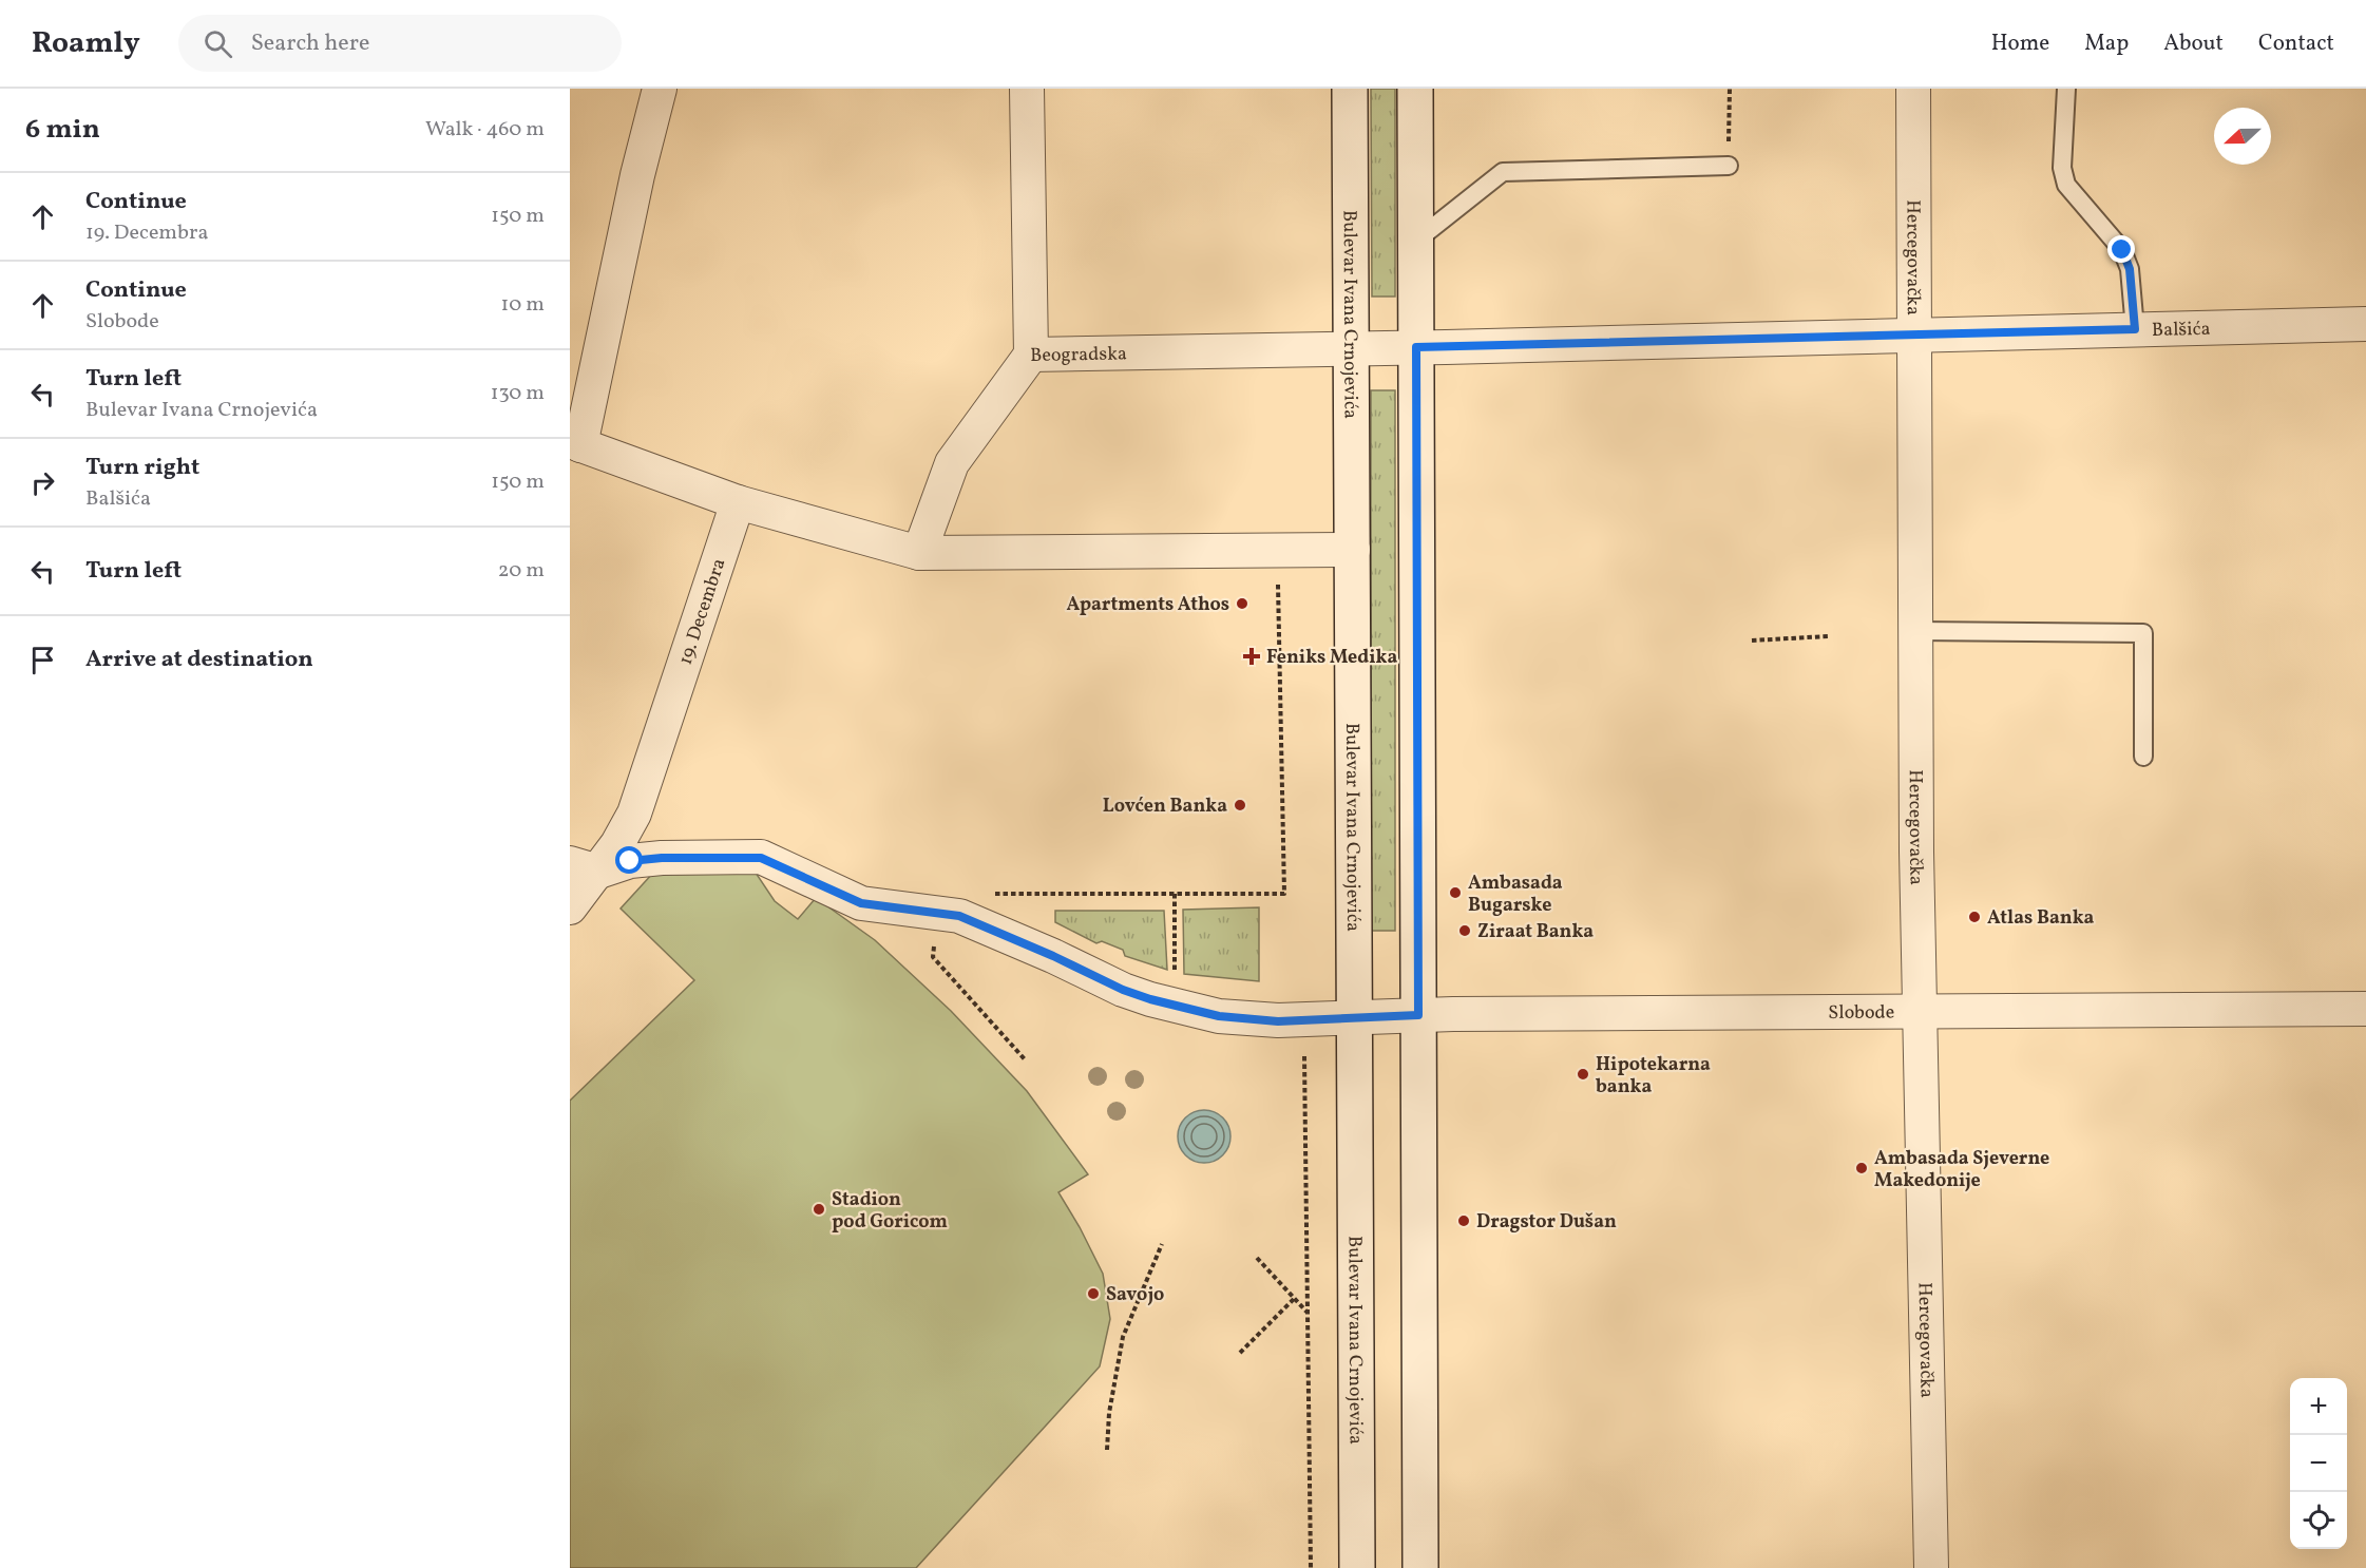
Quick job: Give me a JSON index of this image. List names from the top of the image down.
{
  "streets": {
    "main road": ["Bulevar Ivana Crnojevića"],
    "street": [
      "Hercegovačka",
      "Balšića",
      "Beogradska",
      "19. Decembra",
      "Slobode"
    ]
  },
  "crossings": [
    ["Hercegovačka", "Balšića"],
    ["Hercegovačka", "Slobode"],
    ["Bulevar Ivana Crnojevića", "Balšića"],
    ["Bulevar Ivana Crnojevića", "Beogradska"],
    ["Bulevar Ivana Crnojevića", "Slobode"],
    ["Balšića", "Beogradska"]
  ],
  "places": {
    "other": [
      "Apartments Athos",
      "Lovćen Banka",
      "Ambasada Bugarske",
      "Atlas Banka",
      "Ziraat Banka",
      "Hipotekarna banka",
      "Ambasada Sjeverne Makedonije",
      "Stadion pod Goricom",
      "Dragstor Dušan",
      "Savojo"
    ],
    "health": ["Feniks Medika"]
  },
  "north": "left",
  "page": {
    "header": "Roamly",
    "search": "Search here",
    "nav": [
      "Home",
      "Map",
      "About",
      "Contact"
    ],
    "heading": ["6 min", "Walk · 460 m"],
    "list": [
      ["Continue", "19. Decembra", "150 m"],
      ["Continue", "Slobode", "10 m"],
      ["Turn left", "Bulevar Ivana Crnojevića", "130 m"],
      ["Turn right", "Balšića", "150 m"],
      ["Turn left", "20 m"],
      "Arrive at destination"
    ],
    "map_buttons": ["+", "−"]
  }
}
